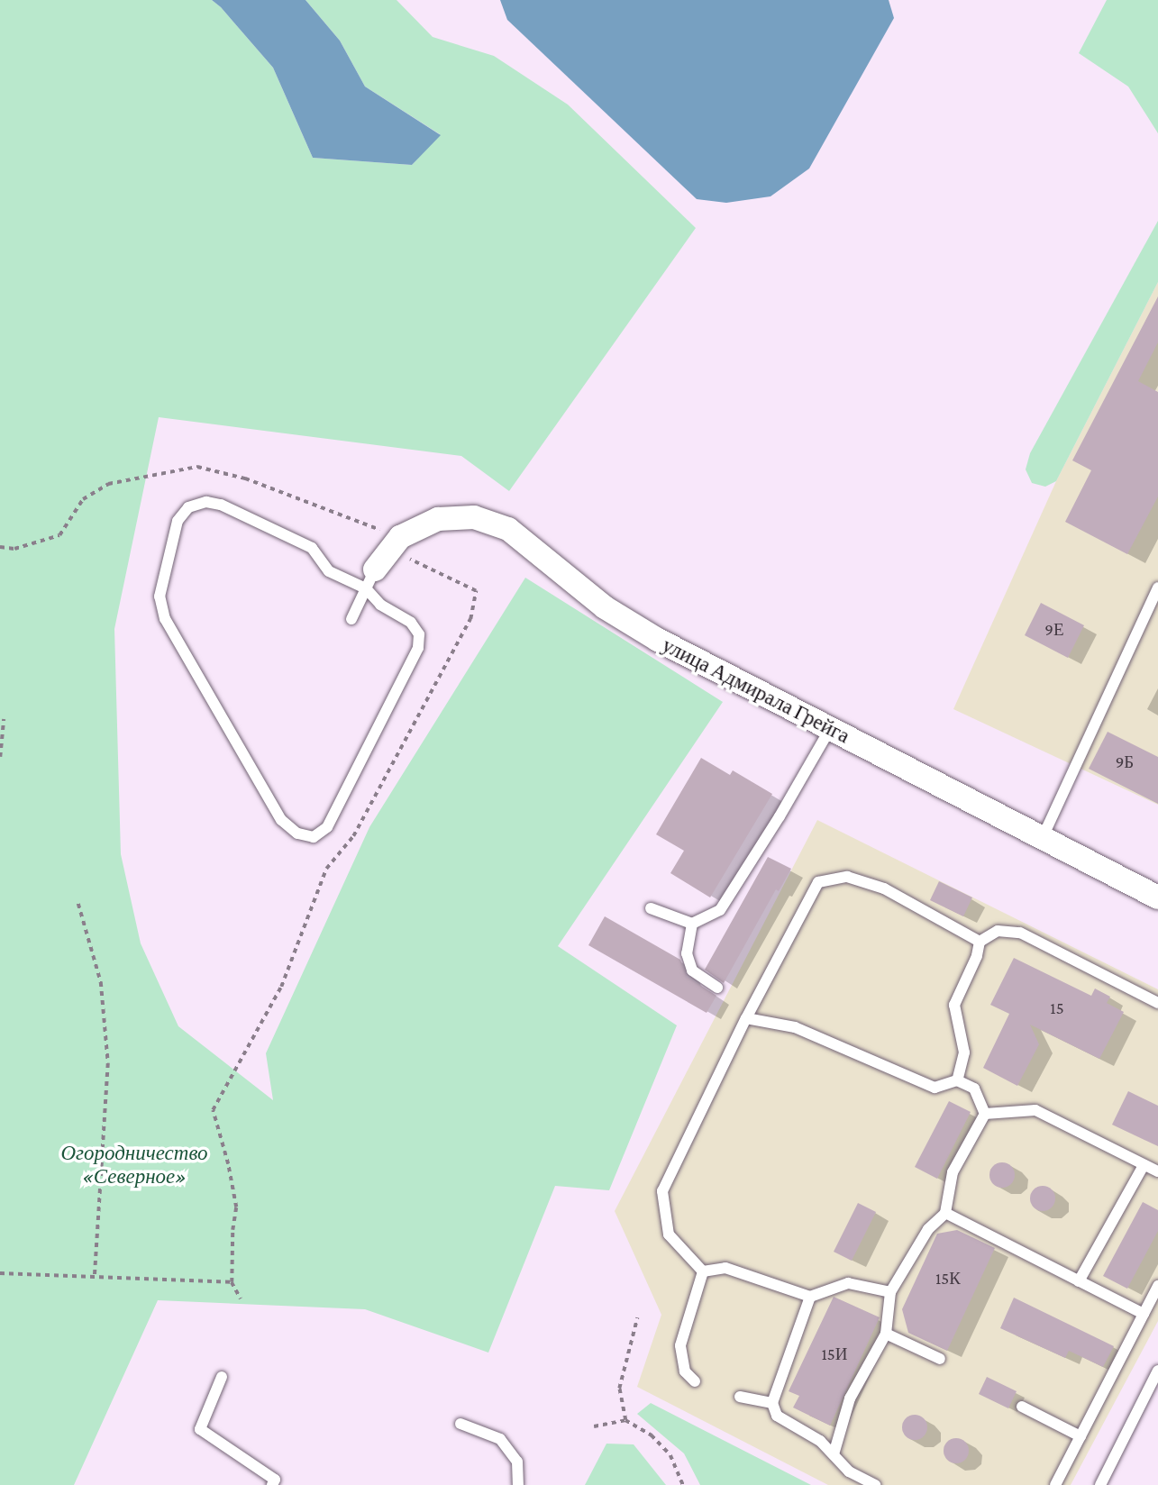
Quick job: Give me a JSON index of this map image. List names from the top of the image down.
{
  "streets": {
    "street": ["улица Адмирала Грейга"]
  },
  "parks": ["Огородничество «Северное»"],
  "house_numbers": [
    "9Е",
    "9Б",
    "15",
    "15К",
    "15И"
  ]
}
